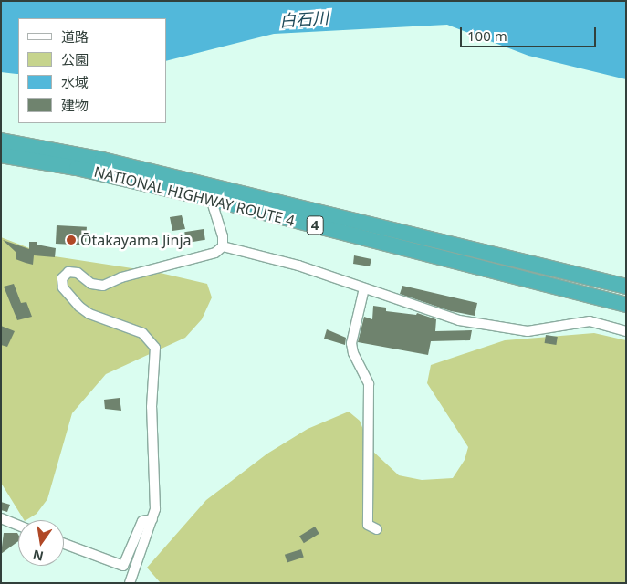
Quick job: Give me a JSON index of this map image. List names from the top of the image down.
{
  "streets": {
    "highway": ["NATIONAL HIGHWAY ROUTE 4", "4"]
  },
  "water": ["白石川"],
  "places": ["Ōtakayama Jinja"],
  "legend": [
    "道路",
    "公園",
    "水域",
    "建物"
  ],
  "scale_bar": "100 m",
  "north": "bottom"
}
